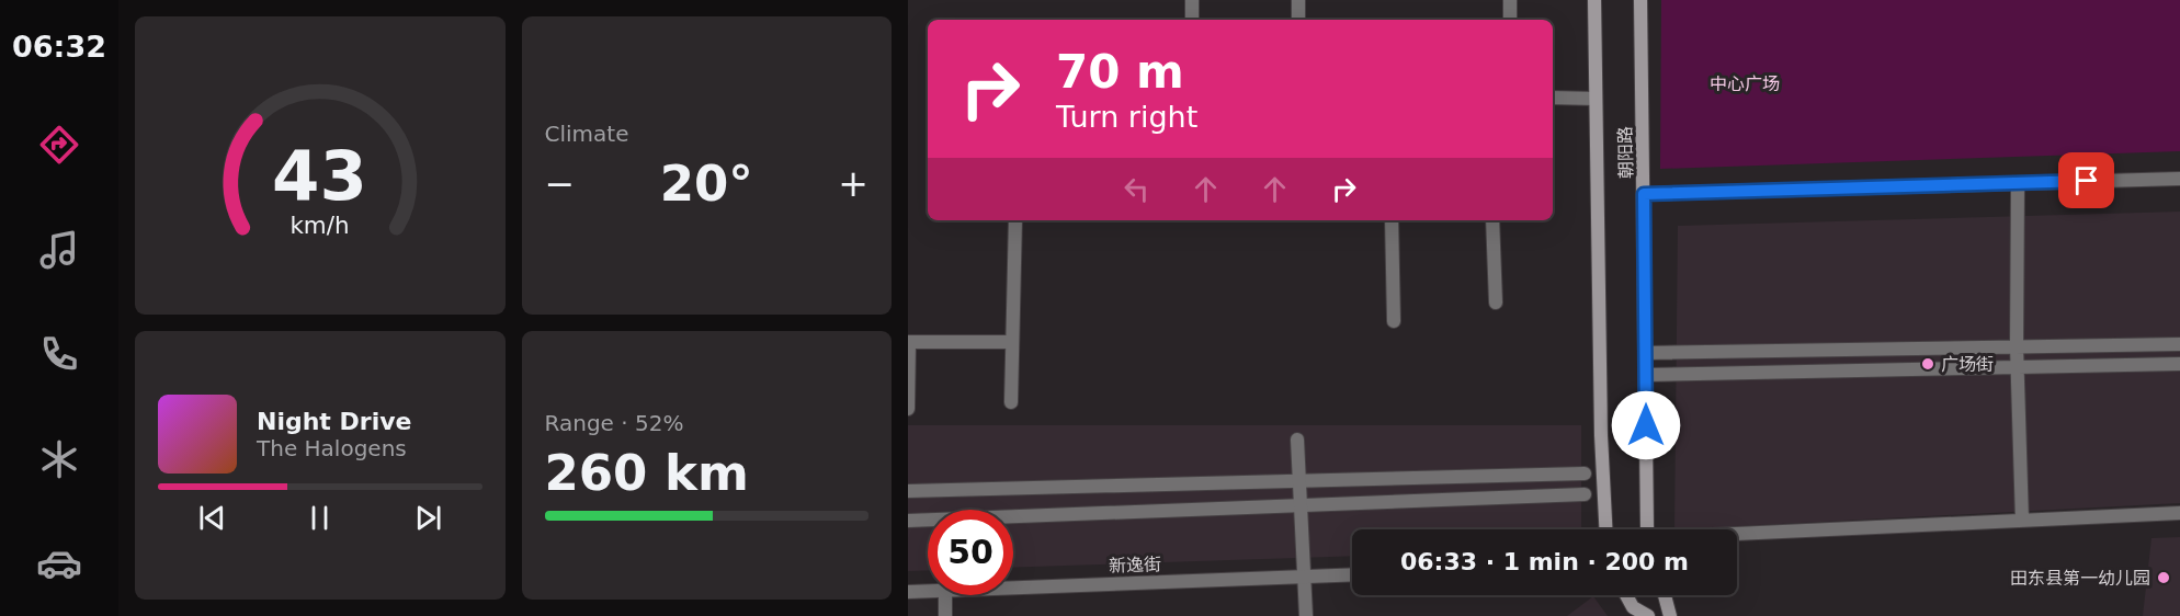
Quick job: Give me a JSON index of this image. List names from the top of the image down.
{
  "streets": {
    "main road": ["朝阳路"],
    "street": ["新逸街"]
  },
  "parks": ["中心广场"],
  "places": ["广场街", "田东县第一幼儿园"],
  "page": {
    "tabs": "06:32",
    "tile": [
      "Climate",
      ["Range · 52%", "260 km"]
    ],
    "turn": ["70 m", "Turn right"],
    "heat": ["−", "20°", "+"],
    "song": ["Night Drive", "The Halogens"],
    "limit": "50",
    "trip": "06:33 · 1 min · 200 m",
    "gauge": ["43", "km/h"]
  }
}
